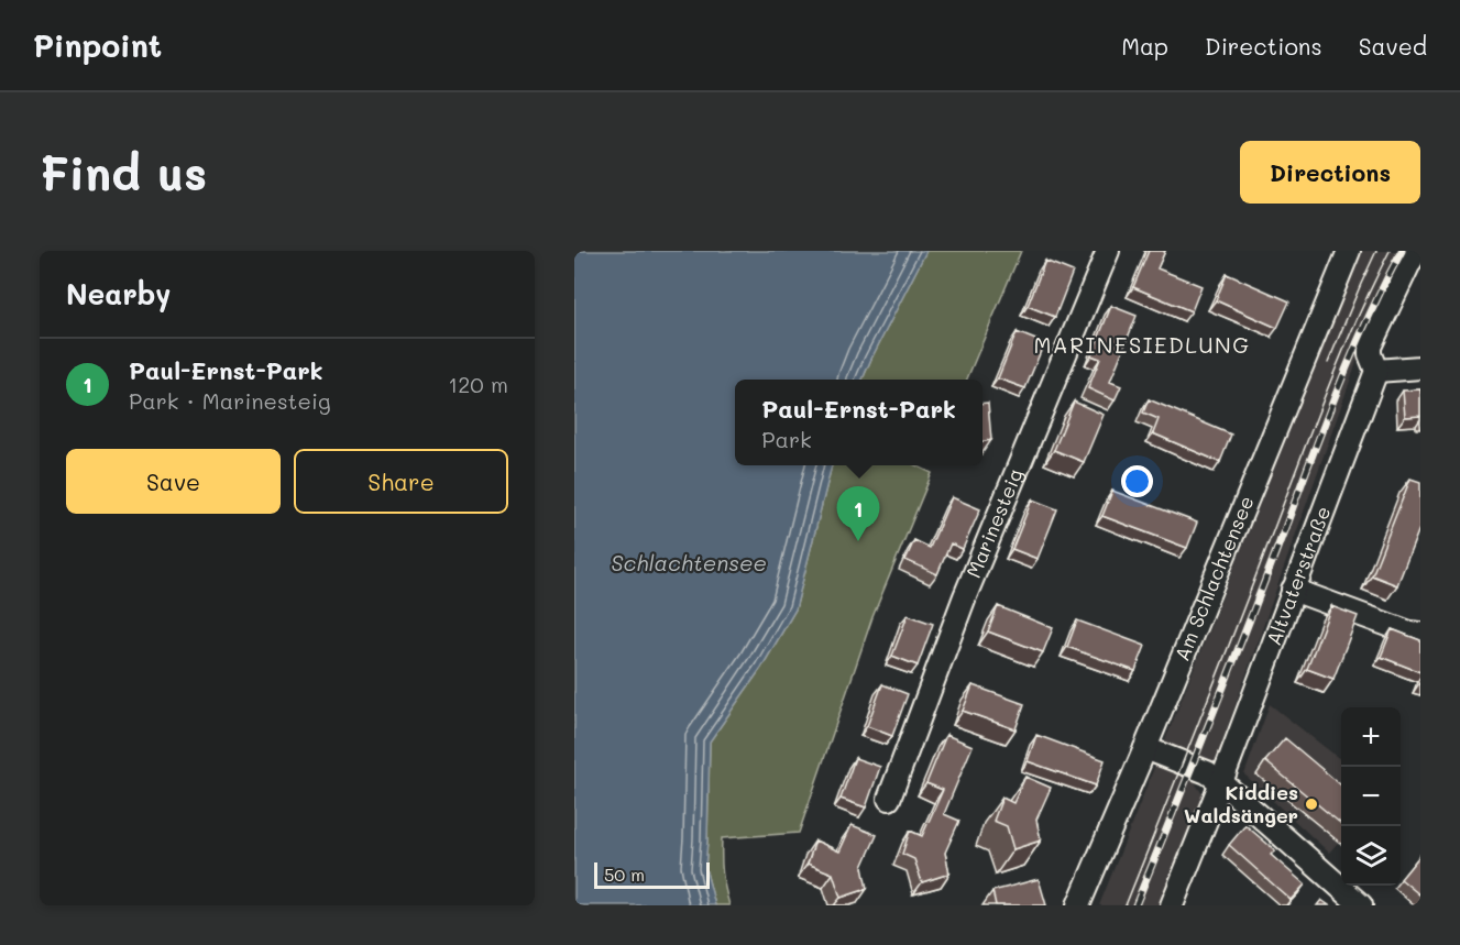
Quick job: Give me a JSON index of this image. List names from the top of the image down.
{
  "streets": {
    "street": ["Marinesteig", "Altvaterstraße", "Am Schlachtensee"]
  },
  "districts": ["MARINESIEDLUNG"],
  "water": ["Schlachtensee"],
  "places": ["Kiddies Waldsänger"],
  "scale_bar": "50 m",
  "page": {
    "header": "Pinpoint",
    "nav": ["Map", "Directions", "Saved"],
    "buttons": [
      "Directions",
      ["Save", "Share"]
    ],
    "title": "Find us",
    "heading": "Nearby",
    "list": [
      {
        "mark": "1",
        "name": "Paul-Ernst-Park",
        "note": "Park · Marinesteig",
        "value": "120 m"
      }
    ],
    "popup": ["Paul-Ernst-Park", "Park"],
    "pins": "1",
    "map_buttons": ["+", "−"],
    "scale": "50 m"
  }
}
